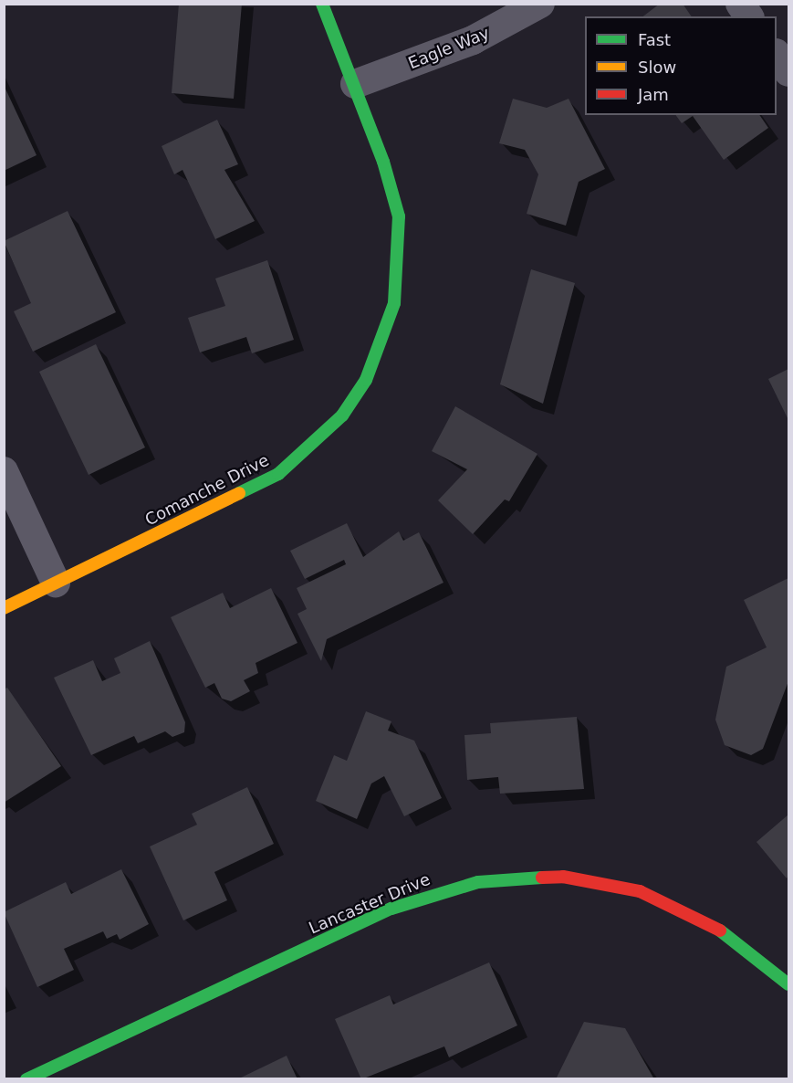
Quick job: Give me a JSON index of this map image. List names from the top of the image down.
{
  "streets": {
    "street": ["Eagle Way", "Comanche Drive", "Lancaster Drive"]
  },
  "crossings": [
    ["Eagle Way", "Comanche Drive"]
  ],
  "legend": ["Fast", "Slow", "Jam"]
}
